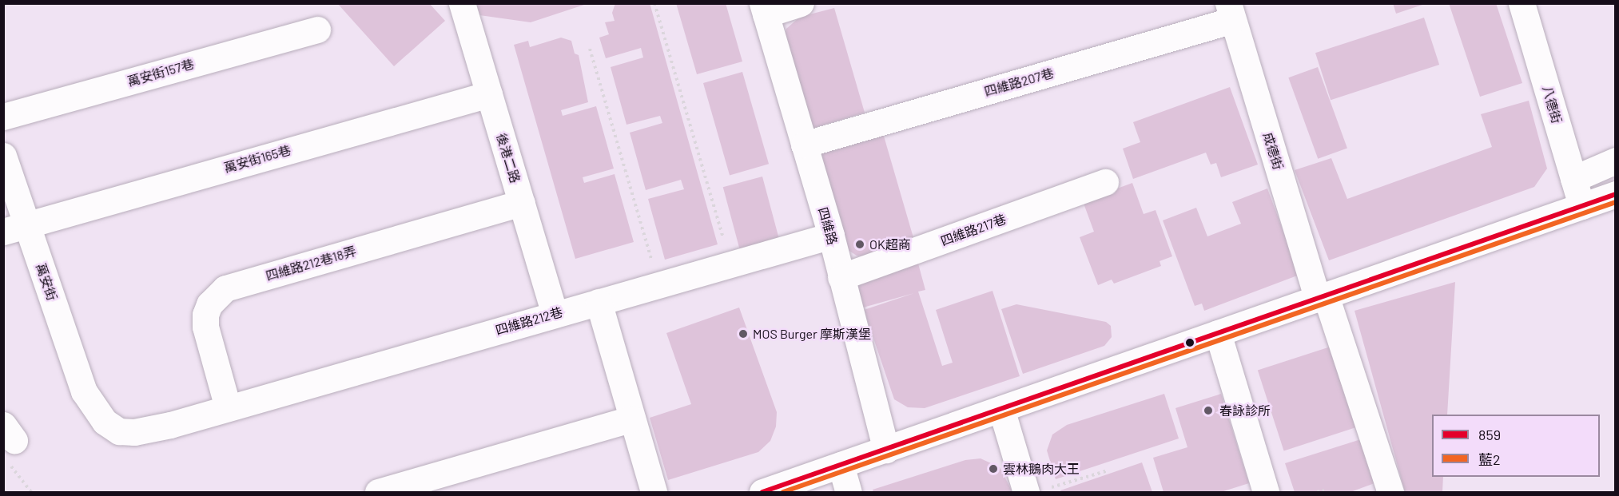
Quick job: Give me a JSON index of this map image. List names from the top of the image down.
{
  "streets": {
    "street": [
      "萬安街157巷",
      "四維路207巷",
      "八德街",
      "成德街",
      "後港二路",
      "萬安街165巷",
      "四維路",
      "四維路217巷",
      "四維路212巷18弄",
      "萬安街",
      "四維路212巷"
    ]
  },
  "crossings": [
    ["四維路207巷", "成德街"],
    ["四維路207巷", "四維路"],
    ["後港二路", "萬安街165巷"],
    ["後港二路", "四維路212巷18弄"],
    ["後港二路", "四維路212巷"],
    ["萬安街165巷", "萬安街"],
    ["四維路", "四維路217巷"],
    ["四維路", "四維路212巷"],
    ["四維路212巷18弄", "萬安街"],
    ["四維路212巷18弄", "四維路212巷"],
    ["萬安街", "四維路212巷"]
  ],
  "places": [
    "OK超商",
    "MOS Burger 摩斯漢堡",
    "春詠診所",
    "雲林鵝肉大王"
  ],
  "lines": ["transit line 859", "transit line 藍2"],
  "legend": ["859", "藍2"]
}
